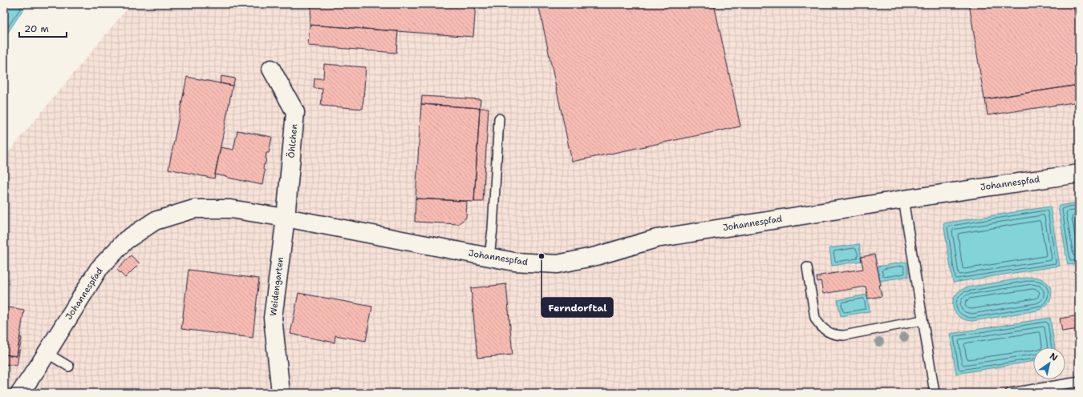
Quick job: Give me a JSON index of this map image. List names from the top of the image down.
{
  "streets": {
    "street": ["Öhlchen", "Johannespfad", "Weidengarten"]
  },
  "crossings": [
    ["Öhlchen", "Johannespfad"],
    ["Öhlchen", "Weidengarten"],
    ["Johannespfad", "Weidengarten"]
  ],
  "places": ["Ferndorftal"],
  "scale_bar": "20 m",
  "north": "top right"
}
